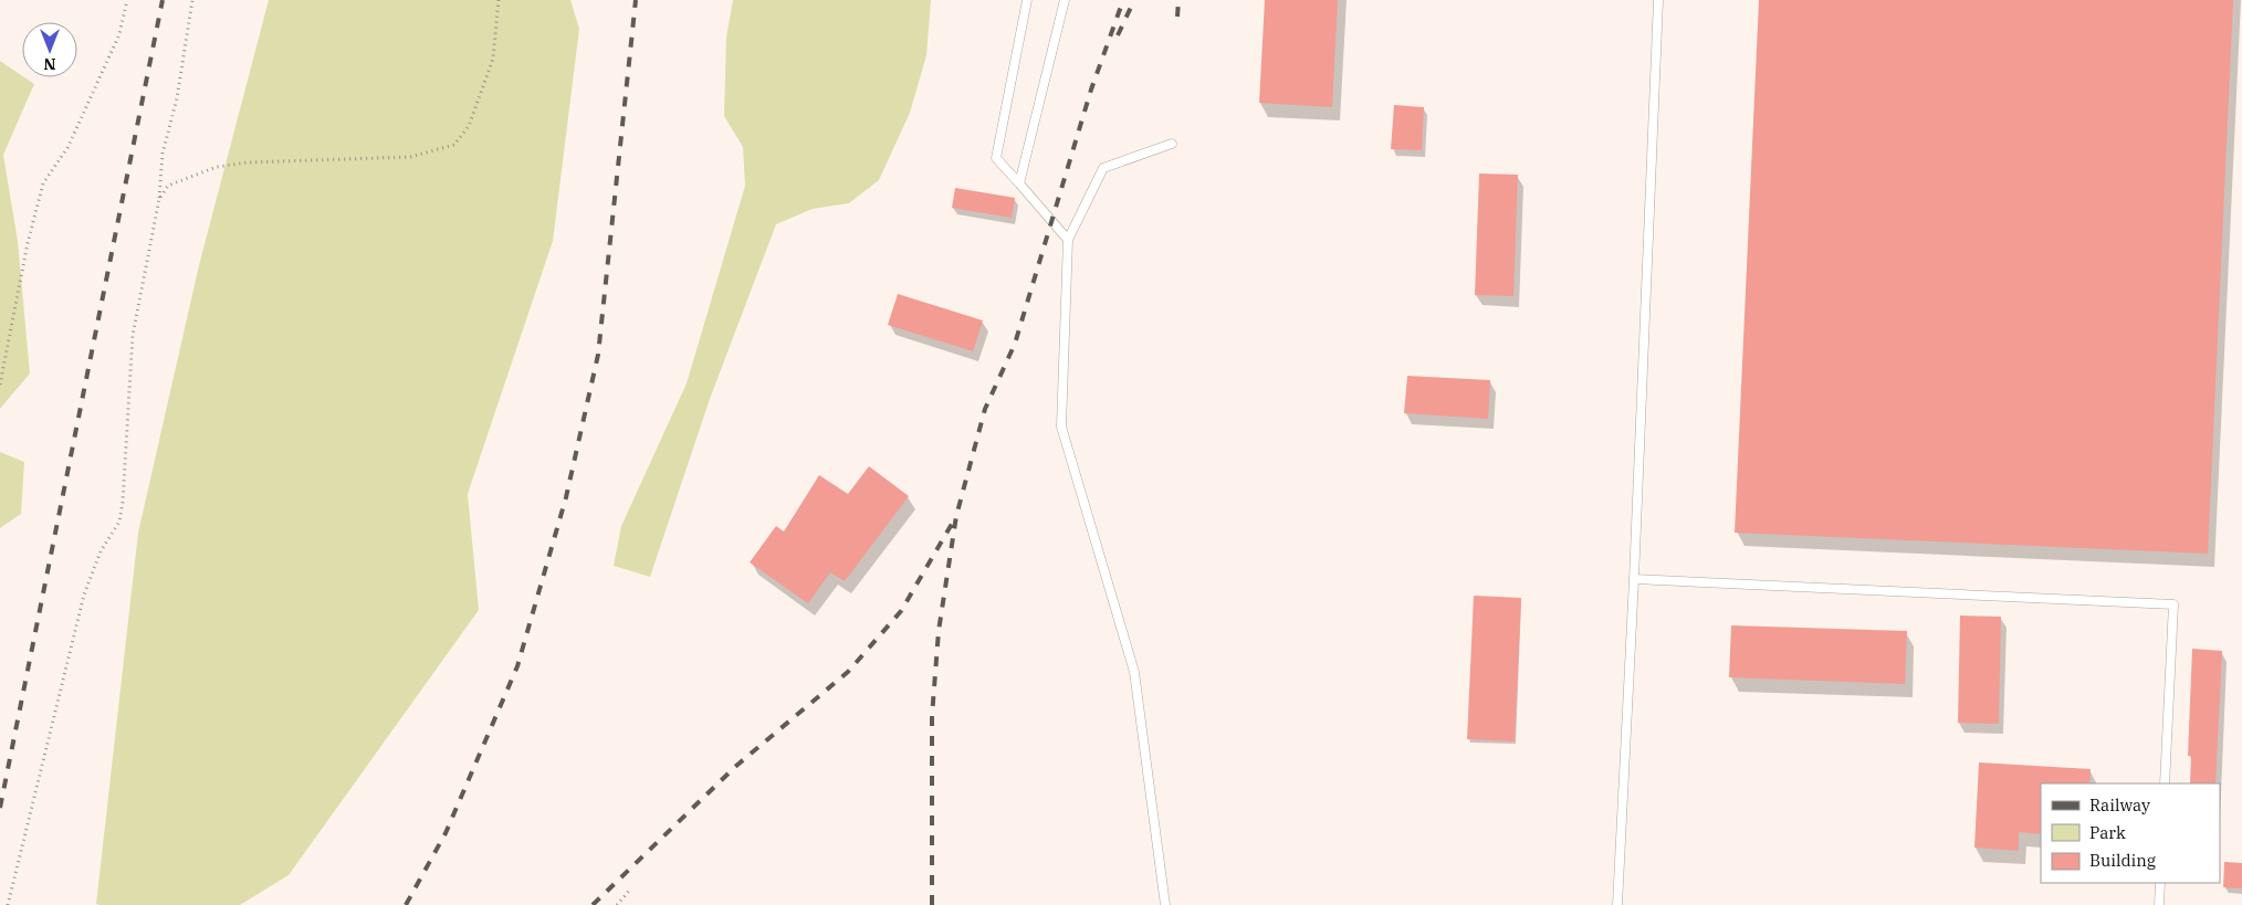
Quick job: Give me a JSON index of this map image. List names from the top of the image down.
{
  "legend": ["Railway", "Park", "Building"],
  "north": "bottom"
}
